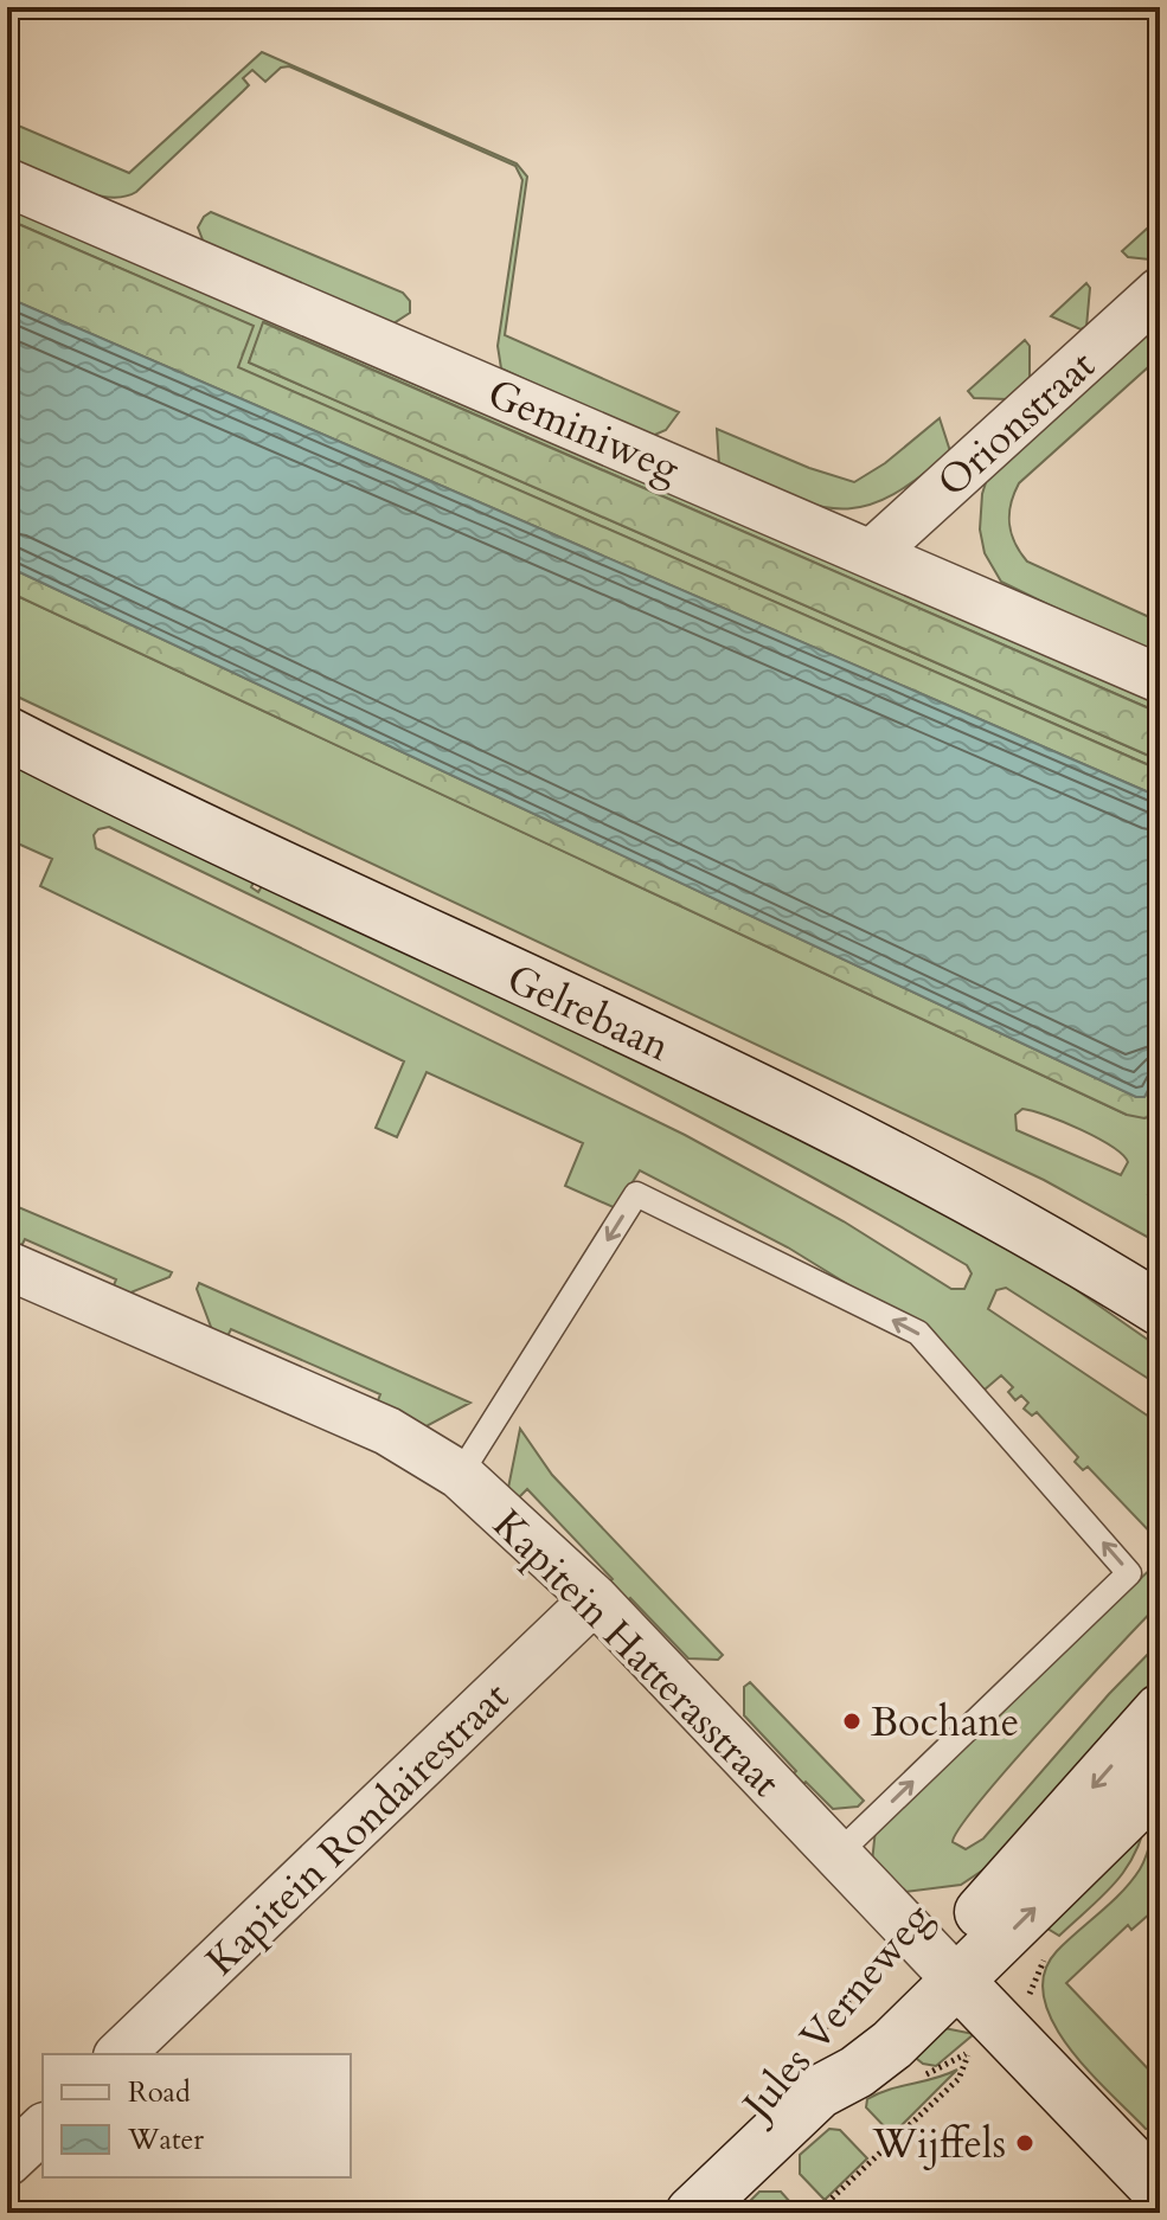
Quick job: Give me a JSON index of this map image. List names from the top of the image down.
{
  "streets": {
    "street": [
      "Orionstraat",
      "Geminiweg",
      "Gelrebaan",
      "Kapitein Hatterasstraat",
      "Kapitein Rondairestraat",
      "Jules Verneweg"
    ]
  },
  "crossings": [
    ["Orionstraat", "Geminiweg"],
    ["Kapitein Hatterasstraat", "Kapitein Rondairestraat"],
    ["Kapitein Hatterasstraat", "Jules Verneweg"]
  ],
  "places": ["Bochane", "Wijffels"],
  "legend": ["Road", "Water"]
}
